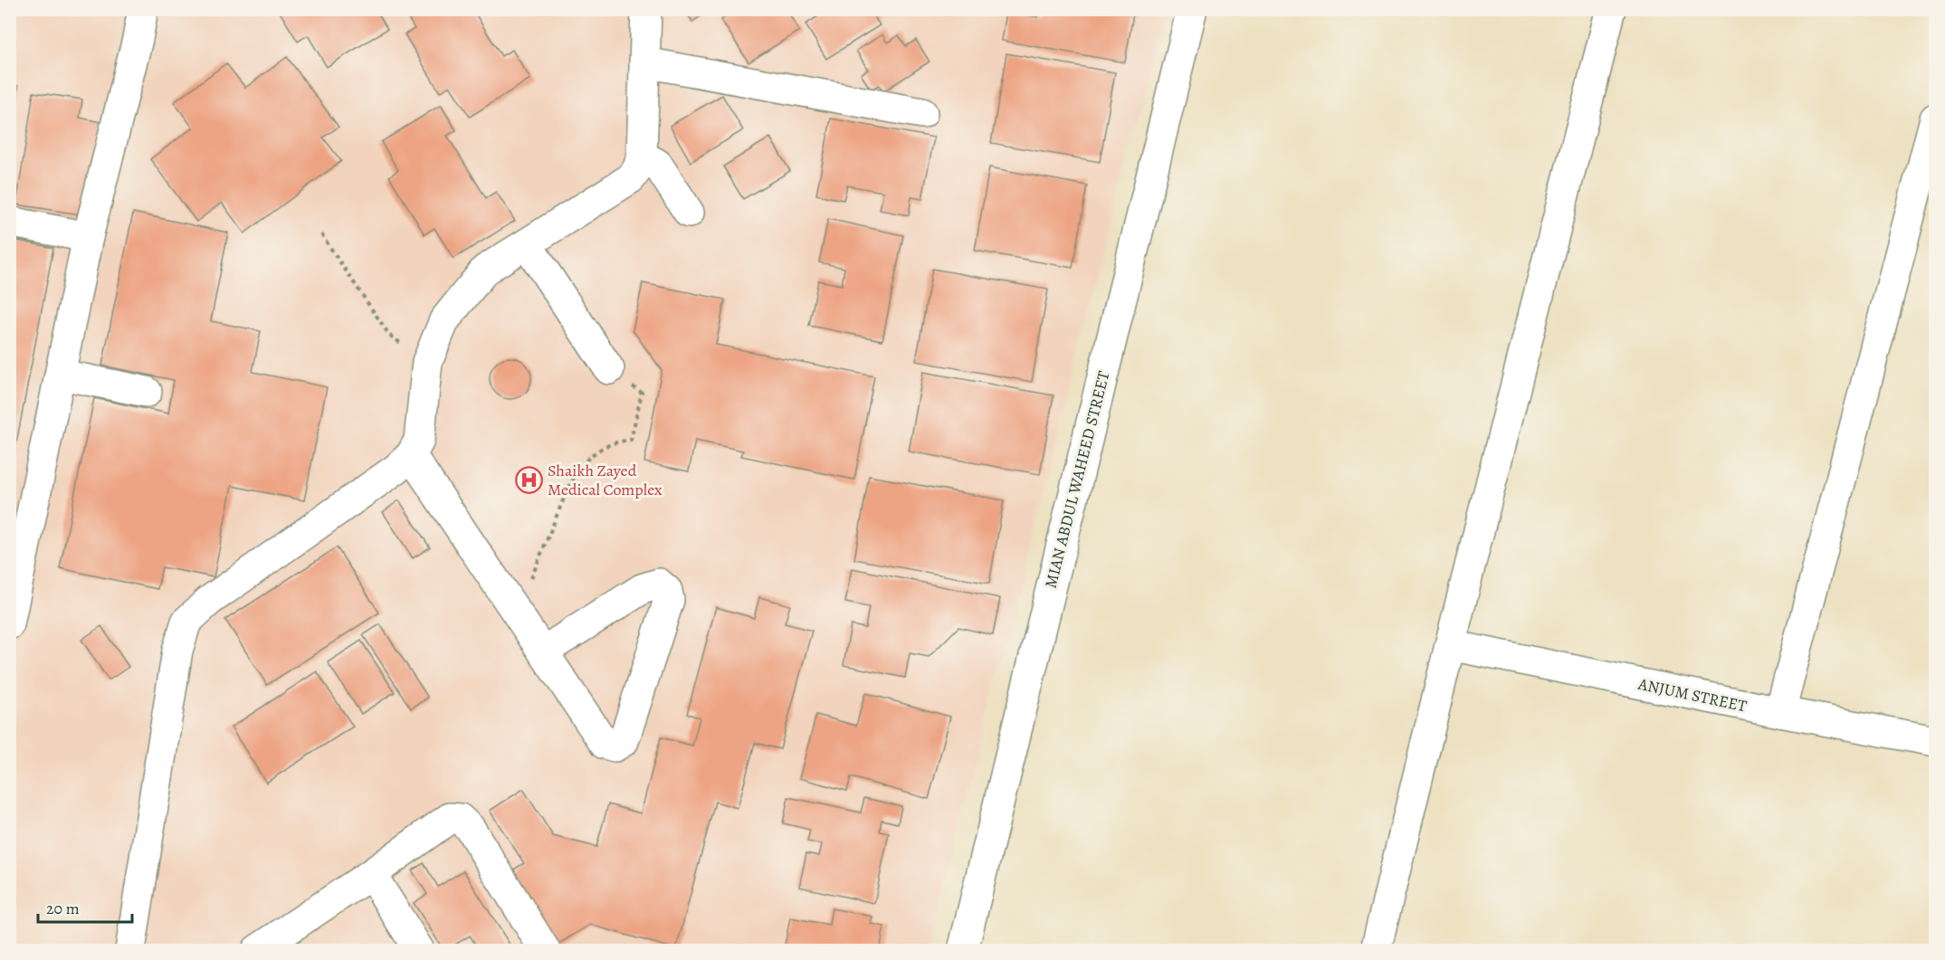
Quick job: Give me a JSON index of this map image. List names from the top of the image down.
{
  "streets": {
    "street": ["MIAN ABDUL WAHEED STREET", "ANJUM STREET"]
  },
  "places": {
    "hospital": ["Shaikh Zayed Medical Complex"]
  },
  "scale_bar": "20 m"
}
